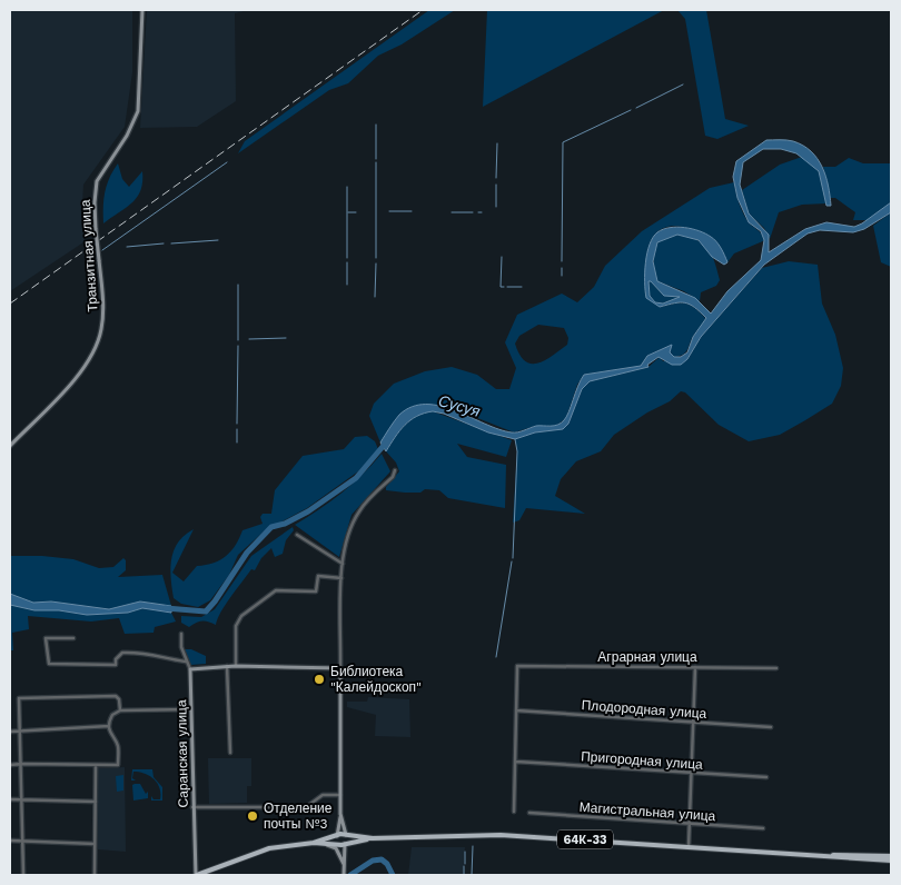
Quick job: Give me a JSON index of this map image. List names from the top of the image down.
{
  "streets": {
    "main road": ["Транзитная улица", "Саранская улица", "64К-33"],
    "street": [
      "Аграрная улица",
      "Плодородная улица",
      "Пригородная улица",
      "Магистральная улица"
    ]
  },
  "crossings": [
    ["Аграрная улица", "Плодородная улица"]
  ],
  "water": ["Сусуя"],
  "places": ["Библиотека \"Калейдоскоп\"", "Отделение почты №3"]
}
